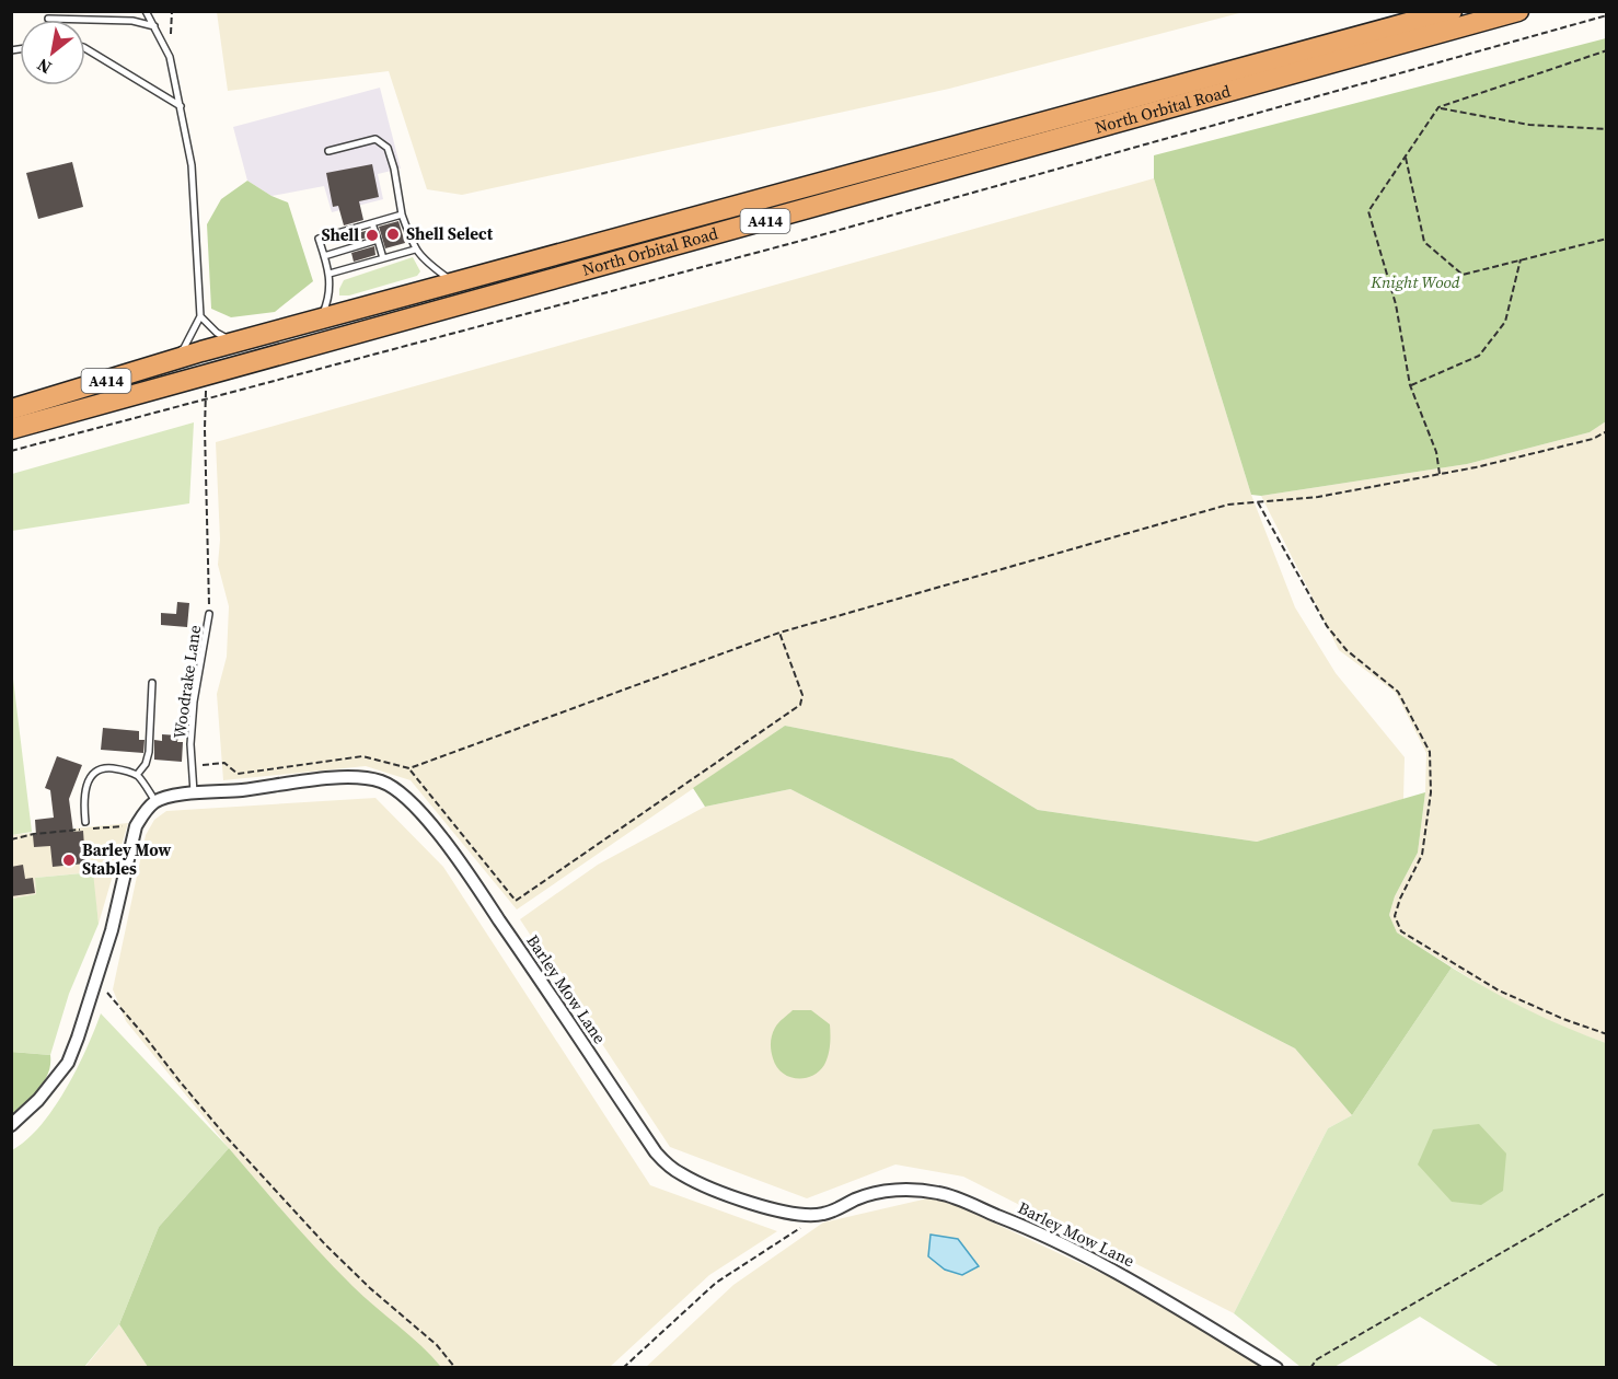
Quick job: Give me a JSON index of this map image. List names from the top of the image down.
{
  "streets": {
    "highway": ["North Orbital Road", "A414"],
    "street": ["Barley Mow Lane"],
    "lane": ["Woodrake Lane"]
  },
  "crossings": [
    ["Woodrake Lane", "Barley Mow Lane"]
  ],
  "parks": ["Knight Wood"],
  "places": ["Shell Select", "Shell", "Barley Mow Stables"],
  "north": "bottom left"
}
